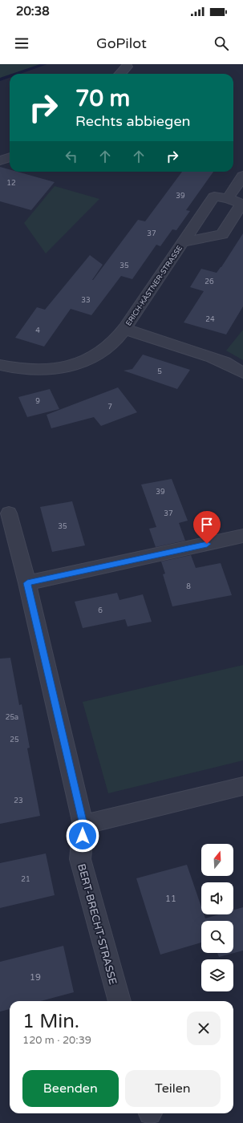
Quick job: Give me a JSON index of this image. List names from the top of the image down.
{
  "streets": {
    "street": ["ERICH-KÄSTNER-STRASSE", "BERT-BRECHT-STRASSE"]
  },
  "house_numbers": [
    "12",
    "39",
    "37",
    "35",
    "26",
    "33",
    "24",
    "4",
    "5",
    "9",
    "7",
    "39",
    "37",
    "35",
    "8",
    "6",
    "25a",
    "25",
    "23",
    "21",
    "11",
    "19"
  ],
  "north": "top",
  "page": {
    "status": "20:38",
    "header": "GoPilot",
    "turn": ["70 m", "Rechts abbiegen"],
    "heading": ["1 Min.", "120 m · 20:39"],
    "buttons": ["Beenden", "Teilen"]
  }
}
